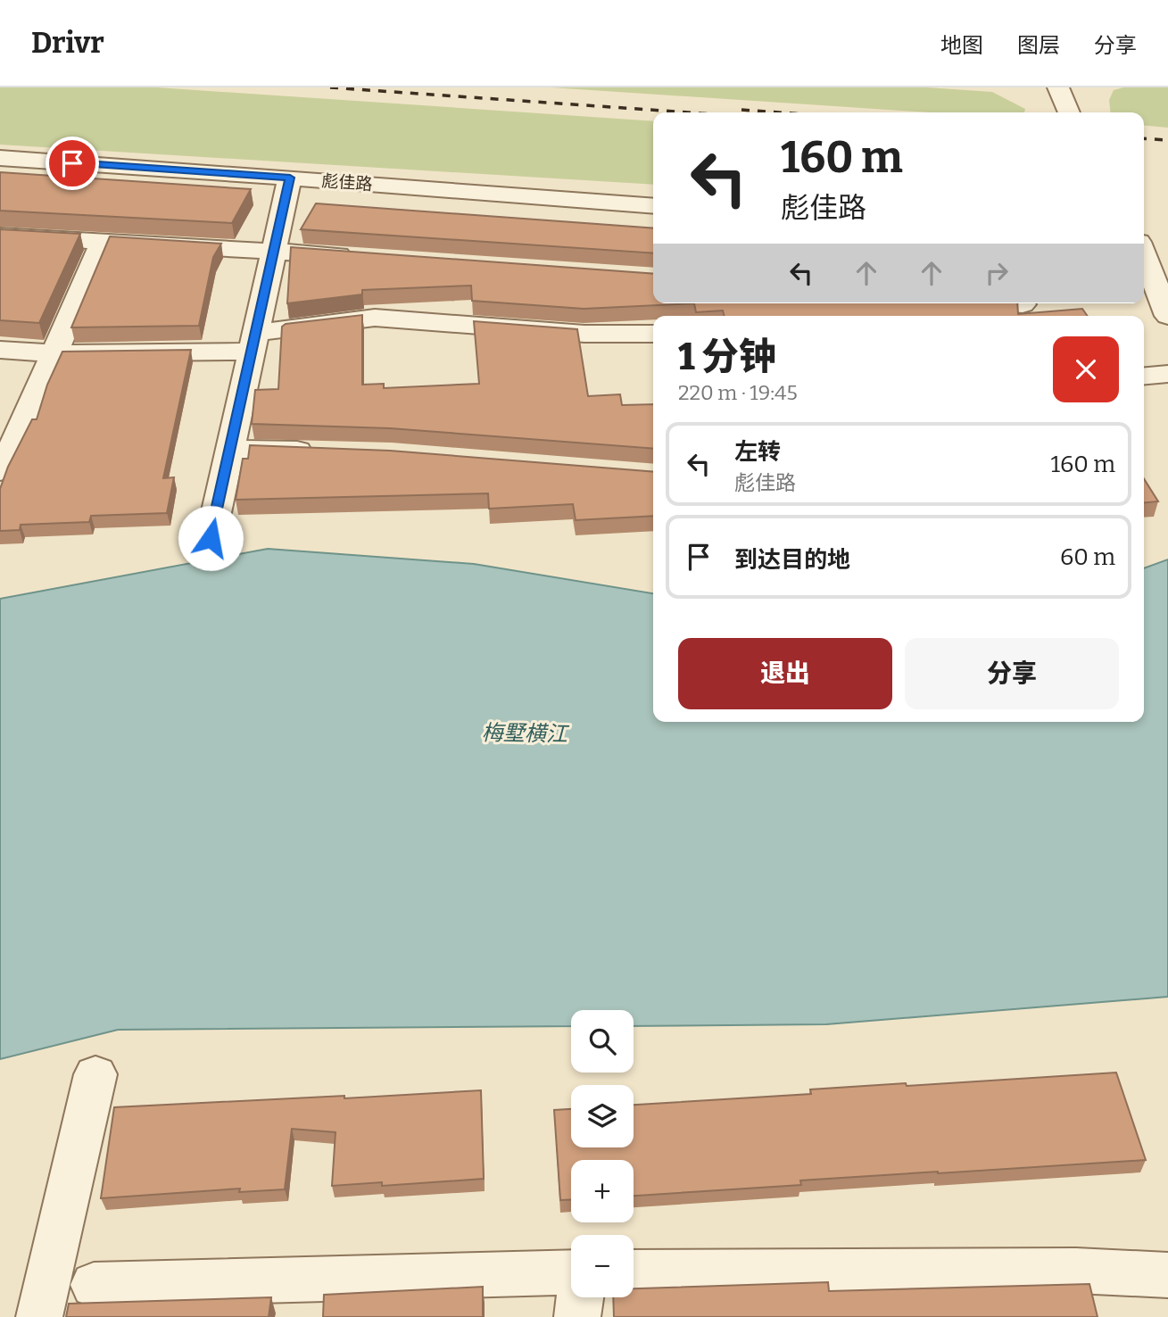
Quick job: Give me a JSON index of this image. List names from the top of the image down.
{
  "streets": {
    "street": ["彪佳路"]
  },
  "water": ["梅墅横江"],
  "page": {
    "header": "Drivr",
    "nav": ["地图", "图层", "分享"],
    "turn": ["160 m", "彪佳路"],
    "heading": ["1 分钟", "220 m · 19:45"],
    "list": [
      {
        "name": "左转",
        "note": "彪佳路",
        "value": "160 m"
      },
      {
        "name": "到达目的地",
        "value": "60 m"
      }
    ],
    "buttons": ["退出", "分享"],
    "map_buttons": ["+", "−"]
  }
}
